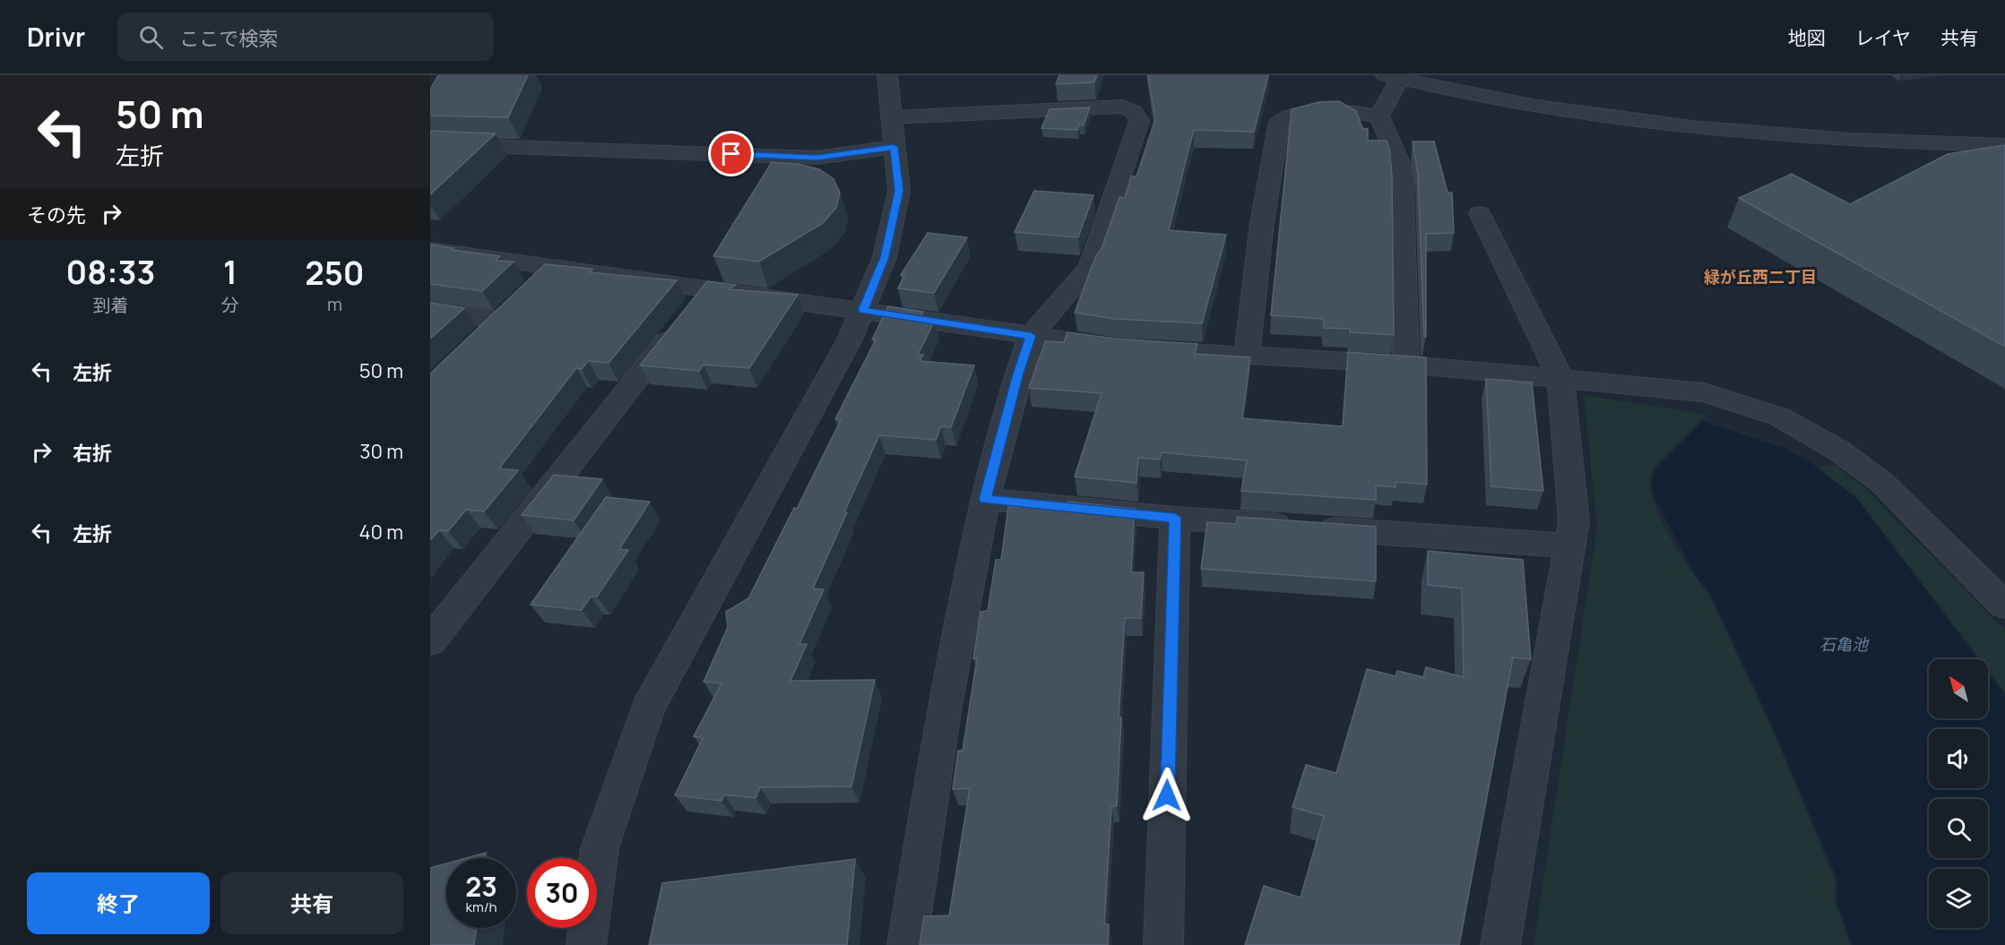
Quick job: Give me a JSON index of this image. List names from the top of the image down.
{
  "districts": ["緑が丘西二丁目"],
  "water": ["石亀池"],
  "north": "top left",
  "page": {
    "header": "Drivr",
    "search": "ここで検索",
    "nav": ["地図", "レイヤ", "共有"],
    "turn": ["50 m", "左折"],
    "then": "その先",
    "eta": [
      "08:33",
      "到着",
      "1",
      "分",
      "250",
      "m"
    ],
    "list": [
      {
        "name": "左折",
        "value": "50 m"
      },
      {
        "name": "右折",
        "value": "30 m"
      },
      {
        "name": "左折",
        "value": "40 m"
      }
    ],
    "speed": "23 km/h",
    "limit": "30",
    "buttons": ["終了", "共有"]
  }
}
